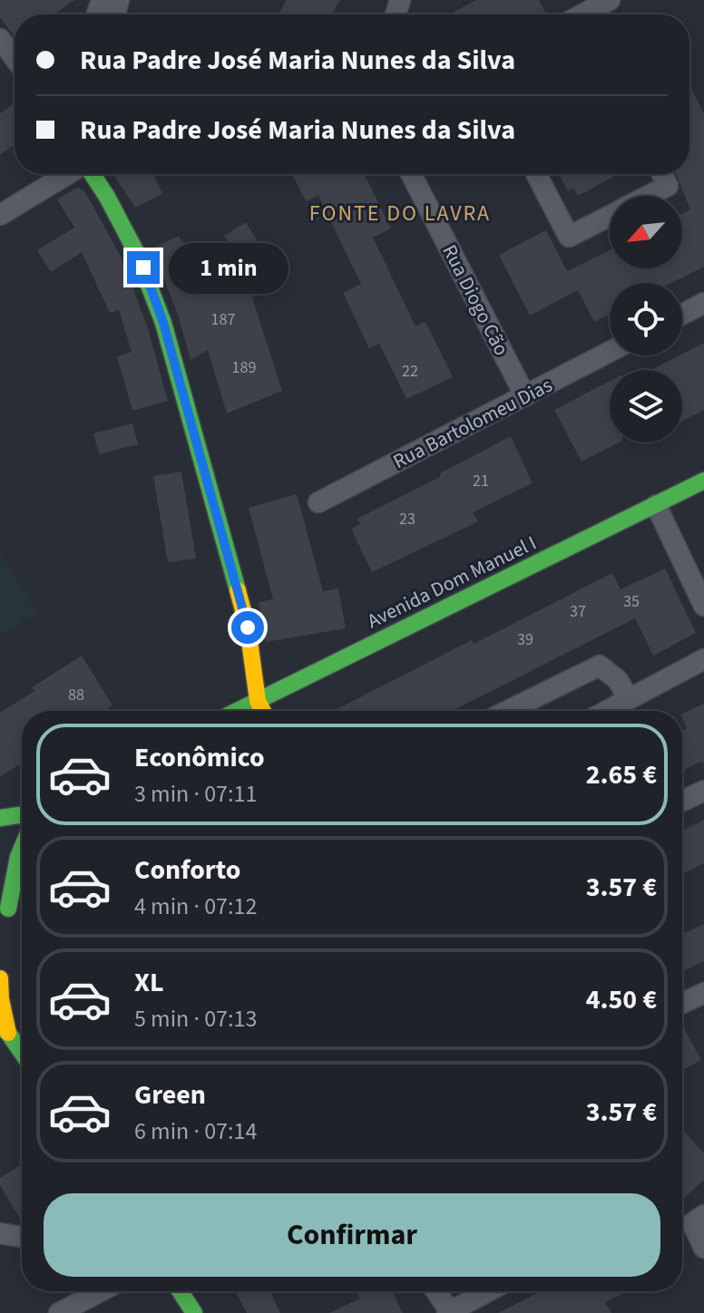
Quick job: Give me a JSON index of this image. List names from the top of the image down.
{
  "streets": {
    "main road": ["Avenida Dom Manuel I"],
    "street": ["Rua Diogo Cão", "Rua Bartolomeu Dias"]
  },
  "crossings": [
    ["Rua Diogo Cão", "Rua Bartolomeu Dias"]
  ],
  "districts": ["FONTE DO LAVRA"],
  "house_numbers": [
    "187",
    "189",
    "22",
    "21",
    "23",
    "35",
    "37",
    "39",
    "88"
  ],
  "north": "bottom left",
  "page": {
    "banner": ["Rua Padre José Maria Nunes da Silva", "Rua Padre José Maria Nunes da Silva"],
    "bubble": "1 min",
    "list": [
      {
        "name": "Econômico",
        "note": "3 min · 07:11",
        "value": "2.65 €"
      },
      {
        "name": "Conforto",
        "note": "4 min · 07:12",
        "value": "3.57 €"
      },
      {
        "name": "XL",
        "note": "5 min · 07:13",
        "value": "4.50 €"
      },
      {
        "name": "Green",
        "note": "6 min · 07:14",
        "value": "3.57 €"
      }
    ],
    "buttons": "Confirmar"
  }
}
